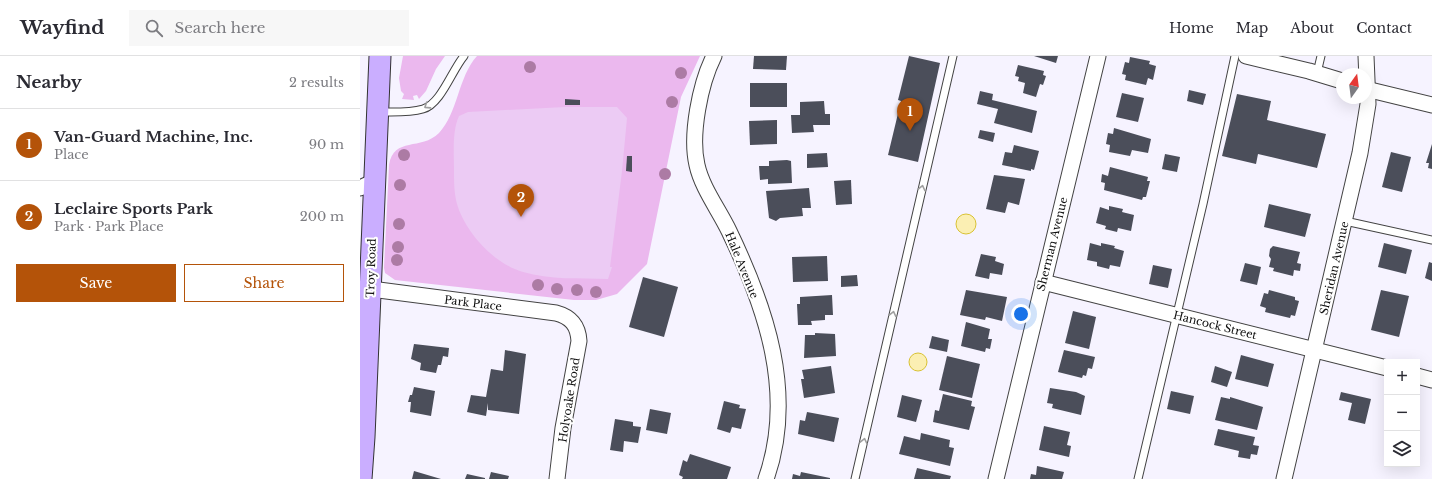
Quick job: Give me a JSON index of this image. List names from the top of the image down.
{
  "streets": {
    "main road": ["Troy Road"],
    "street": [
      "Sherman Avenue",
      "Hale Avenue",
      "Sheridan Avenue",
      "Park Place",
      "Hancock Street",
      "Holyoake Road"
    ]
  },
  "crossings": [
    ["Sherman Avenue", "Hancock Street"],
    ["Troy Road", "Park Place"],
    ["Sheridan Avenue", "Hancock Street"],
    ["Park Place", "Holyoake Road"]
  ],
  "north": "top",
  "page": {
    "header": "Wayfind",
    "search": "Search here",
    "nav": [
      "Home",
      "Map",
      "About",
      "Contact"
    ],
    "heading": ["Nearby", "2 results"],
    "pins": ["1", "2"],
    "list": [
      {
        "mark": "1",
        "name": "Van-Guard Machine, Inc.",
        "note": "Place",
        "value": "90 m"
      },
      {
        "mark": "2",
        "name": "Leclaire Sports Park",
        "note": "Park · Park Place",
        "value": "200 m"
      }
    ],
    "buttons": ["Save", "Share"],
    "map_buttons": ["+", "−"]
  }
}
